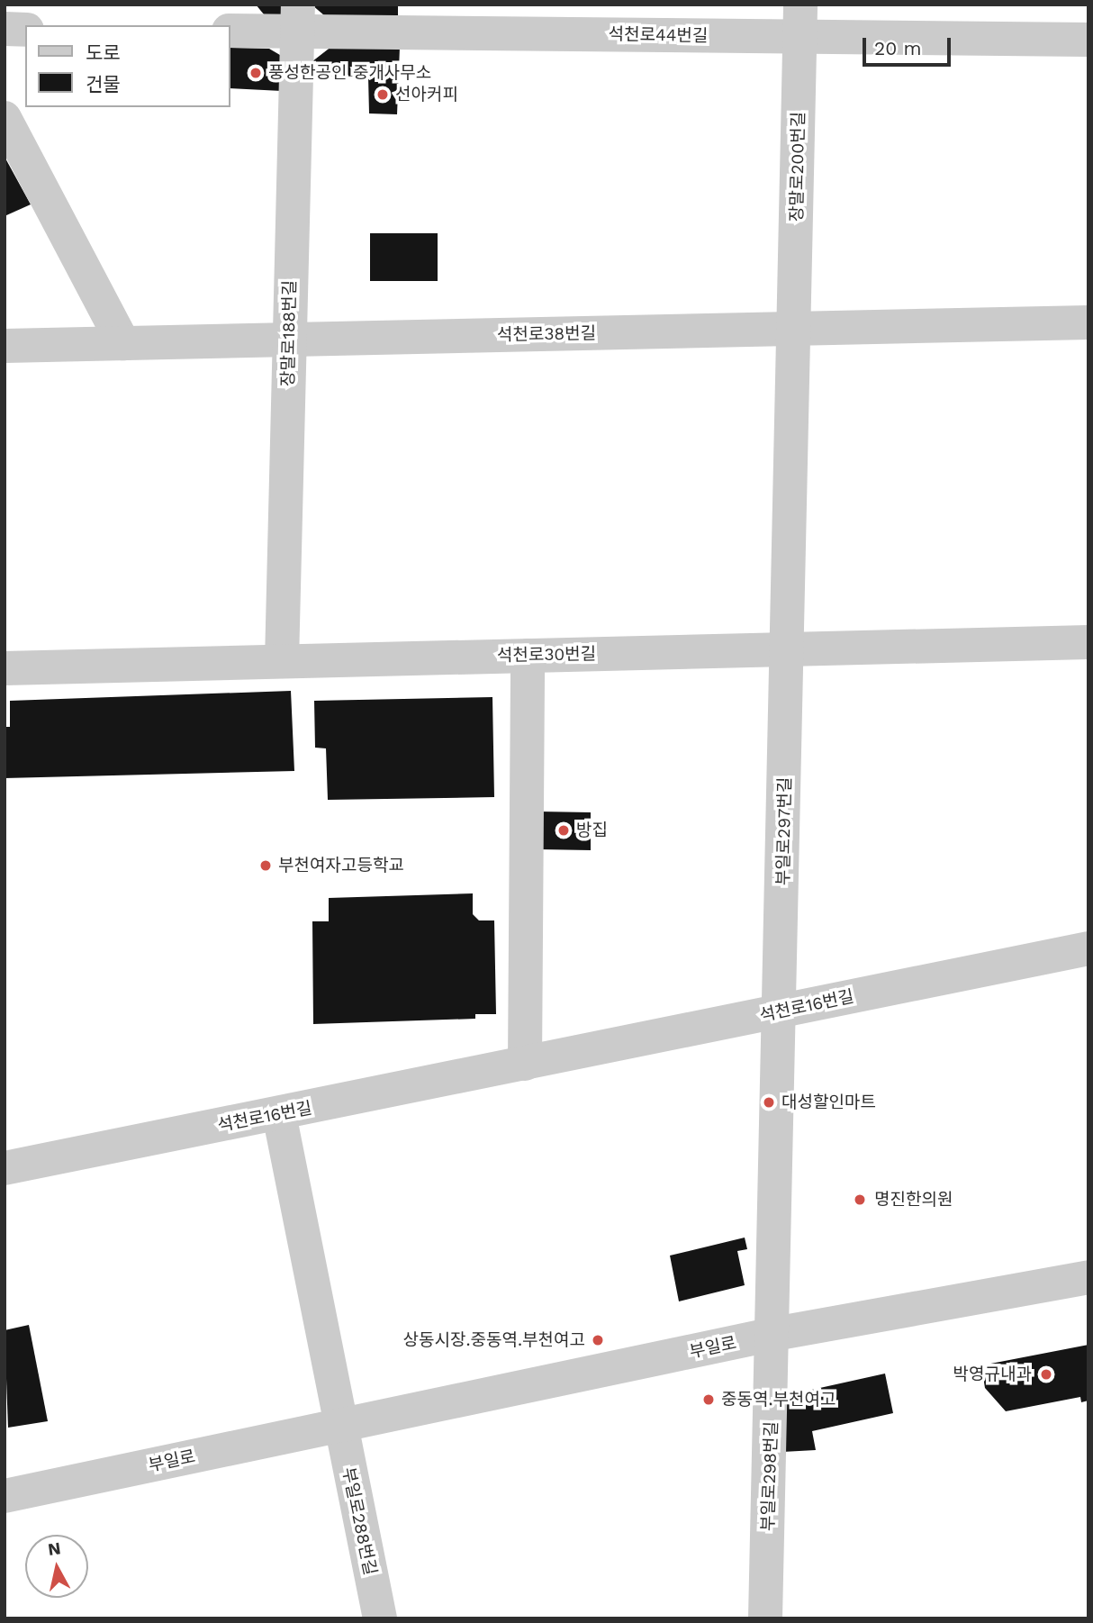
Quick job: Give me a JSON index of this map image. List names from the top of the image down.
{
  "streets": {
    "street": [
      "석천로44번길",
      "장말로200번길",
      "장말로188번길",
      "석천로38번길",
      "석천로30번길",
      "부일로297번길",
      "석천로16번길",
      "부일로",
      "부일로298번길",
      "부일로288번길"
    ]
  },
  "crossings": [
    ["석천로44번길", "장말로200번길"],
    ["석천로44번길", "장말로188번길"],
    ["장말로200번길", "석천로38번길"],
    ["장말로200번길", "부일로297번길"],
    ["장말로188번길", "석천로38번길"],
    ["장말로188번길", "석천로30번길"],
    ["석천로38번길", "부일로297번길"],
    ["석천로30번길", "부일로297번길"],
    ["부일로297번길", "석천로16번길"],
    ["부일로297번길", "부일로"],
    ["부일로297번길", "부일로298번길"],
    ["부일로", "부일로298번길"],
    ["부일로", "부일로288번길"]
  ],
  "places": [
    "풍성한공인 중개사무소",
    "선아커피",
    "방집",
    "부천여자고등학교",
    "대성할인마트",
    "명진한의원",
    "상동시장.중동역.부천여고",
    "박영규내과",
    "중동역.부천여고"
  ],
  "legend": ["도로", "건물"],
  "scale_bar": "20 m",
  "north": "top"
}
